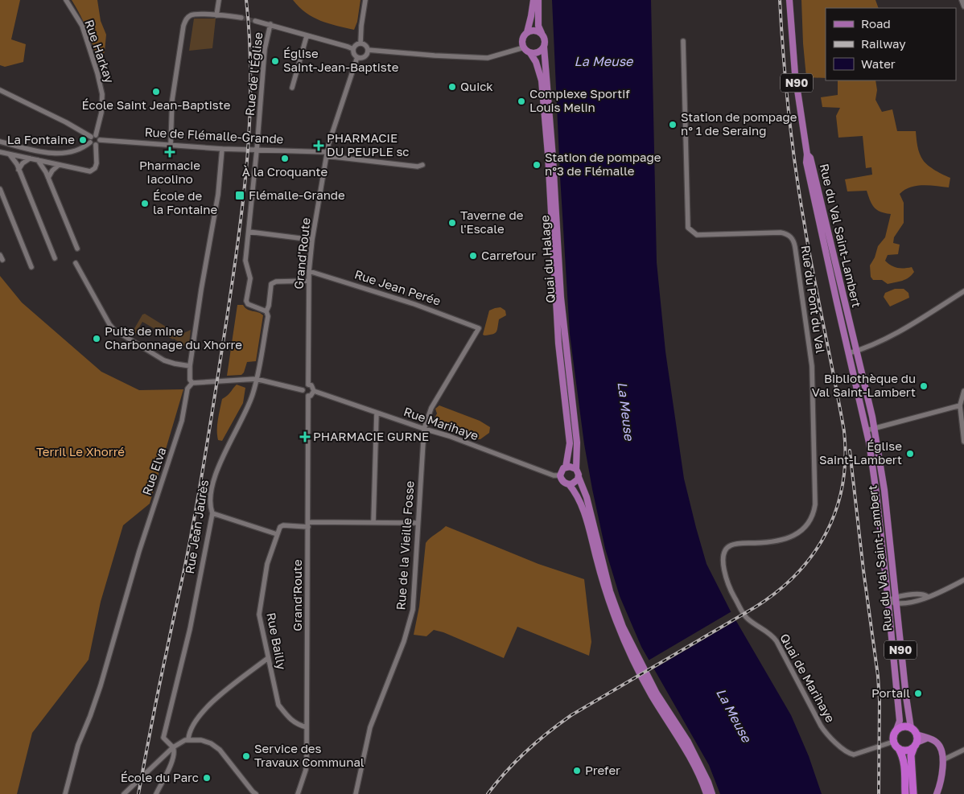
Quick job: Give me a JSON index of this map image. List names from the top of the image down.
{
  "streets": {
    "main road": ["N90", "Rue du Val Saint-Lambert", "Quai du Halage"],
    "street": [
      "Rue Harkay",
      "Rue de l'Église",
      "Rue de Flémalle-Grande",
      "Grand'Route",
      "Rue Jean Perée",
      "Rue du Pont du Val",
      "Rue Marihaye",
      "Rue Elva",
      "Rue Jean Jaurès",
      "Rue de la Vieille Fosse",
      "Rue Bailly",
      "Quai de Marihaye"
    ]
  },
  "crossings": [
    ["Rue de l'Église", "Rue de Flémalle-Grande"],
    ["Rue de Flémalle-Grande", "Grand'Route"],
    ["Rue de Flémalle-Grande", "Rue Elva"],
    ["Rue du Val Saint-Lambert", "Quai de Marihaye"],
    ["Grand'Route", "Rue Jean Perée"],
    ["Grand'Route", "Rue Marihaye"],
    ["Grand'Route", "Rue Jean Jaurès"],
    ["Grand'Route", "Rue Bailly"],
    ["Quai du Halage", "Rue Marihaye"],
    ["Rue Jean Perée", "Rue de la Vieille Fosse"],
    ["Rue du Pont du Val", "Quai de Marihaye"],
    ["Rue Marihaye", "Rue de la Vieille Fosse"]
  ],
  "water": ["La Meuse"],
  "parks": ["Terril Le Xhorré"],
  "places": {
    "other": [
      "Église Saint-Jean-Baptiste",
      "Quick",
      "École Saint Jean-Baptiste",
      "Complexe Sportif Louis Melin",
      "Station de pompage n° 1 de Seraing",
      "La Fontaine",
      "À la Croquante",
      "Station de pompage n°3 de Flémalle",
      "École de la Fontaine",
      "Taverne de l'Escale",
      "Carrefour",
      "Puits de mine Charbonnage du Xhorre",
      "Bibliothèque du Val Saint-Lambert",
      "Église Saint-Lambert",
      "Portail",
      "Service des Travaux Communal",
      "Prefer",
      "École du Parc"
    ],
    "health": ["PHARMACIE DU PEUPLE sc", "Pharmacie Iacolino", "PHARMACIE GURNE"],
    "transit": ["Flémalle-Grande"]
  },
  "legend": ["Road", "Railway", "Water"]
}
